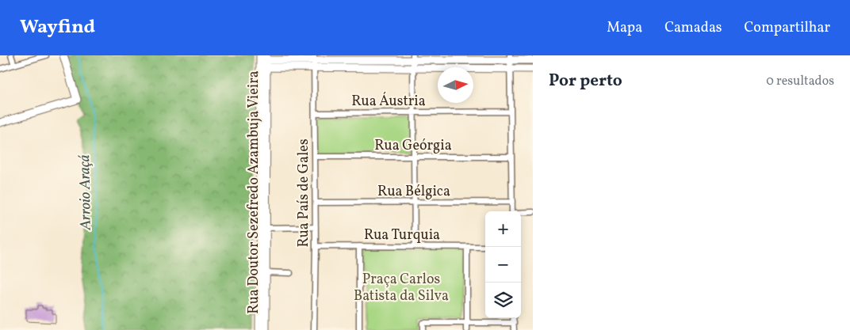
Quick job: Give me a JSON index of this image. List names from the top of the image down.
{
  "streets": {
    "street": [
      "Rua Áustria",
      "Rua Geórgia",
      "Rua Bélgica",
      "Rua Doutor Sezefredo Azambuja Vieira",
      "Rua País de Gales",
      "Rua Turquia"
    ]
  },
  "crossings": [
    ["Rua Áustria", "Rua País de Gales"],
    ["Rua Geórgia", "Rua País de Gales"],
    ["Rua Bélgica", "Rua País de Gales"],
    ["Rua País de Gales", "Rua Turquia"]
  ],
  "water": ["Arroio Araçá"],
  "parks": ["Praça Carlos Batista da Silva"],
  "north": "right",
  "page": {
    "header": "Wayfind",
    "nav": ["Mapa", "Camadas", "Compartilhar"],
    "heading": ["Por perto", "0 resultados"],
    "map_buttons": ["+", "−"]
  }
}
